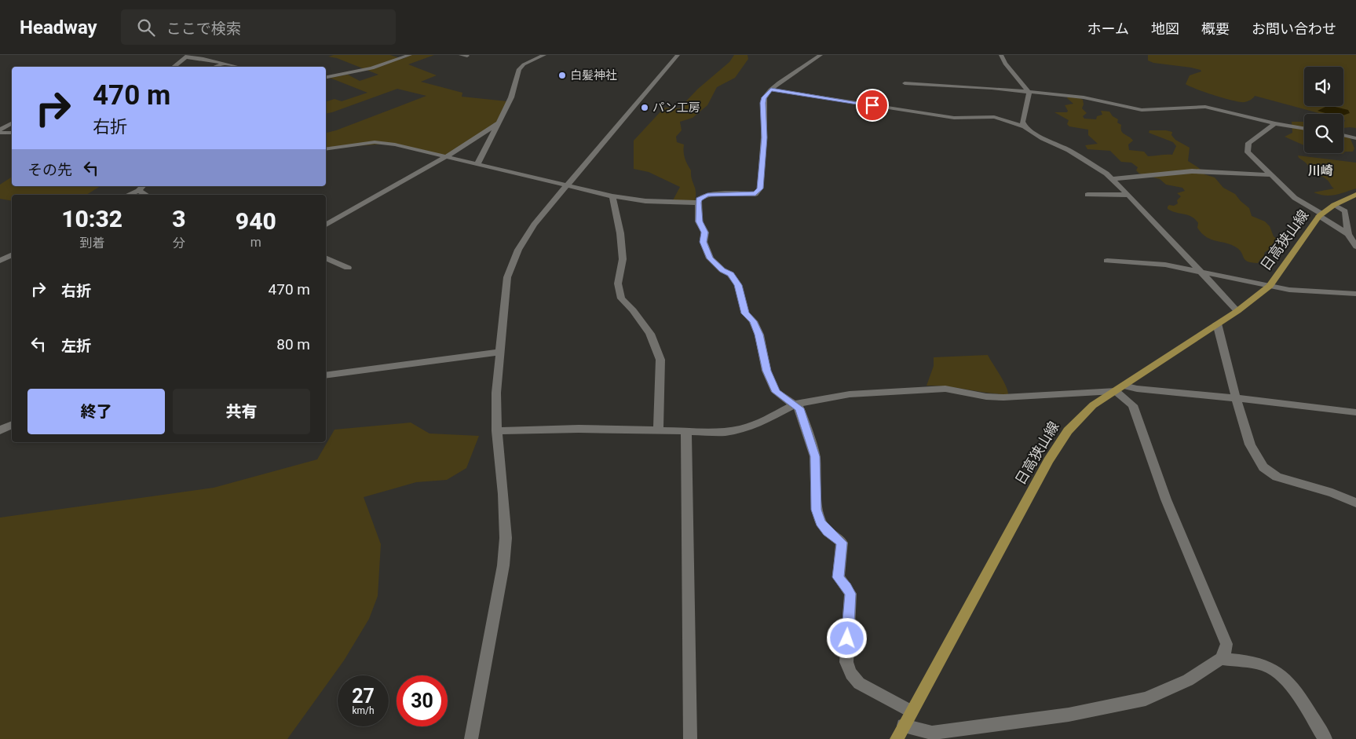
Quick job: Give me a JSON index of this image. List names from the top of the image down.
{
  "streets": {
    "main road": ["日高狭山線"]
  },
  "districts": ["川崎"],
  "places": ["白髪神社", "パン工房"],
  "page": {
    "header": "Headway",
    "search": "ここで検索",
    "nav": [
      "ホーム",
      "地図",
      "概要",
      "お問い合わせ"
    ],
    "turn": ["470 m", "右折"],
    "then": "その先",
    "eta": [
      "10:32",
      "到着",
      "3",
      "分",
      "940",
      "m"
    ],
    "list": [
      {
        "name": "右折",
        "value": "470 m"
      },
      {
        "name": "左折",
        "value": "80 m"
      }
    ],
    "buttons": ["終了", "共有"],
    "speed": "27 km/h",
    "limit": "30"
  }
}
